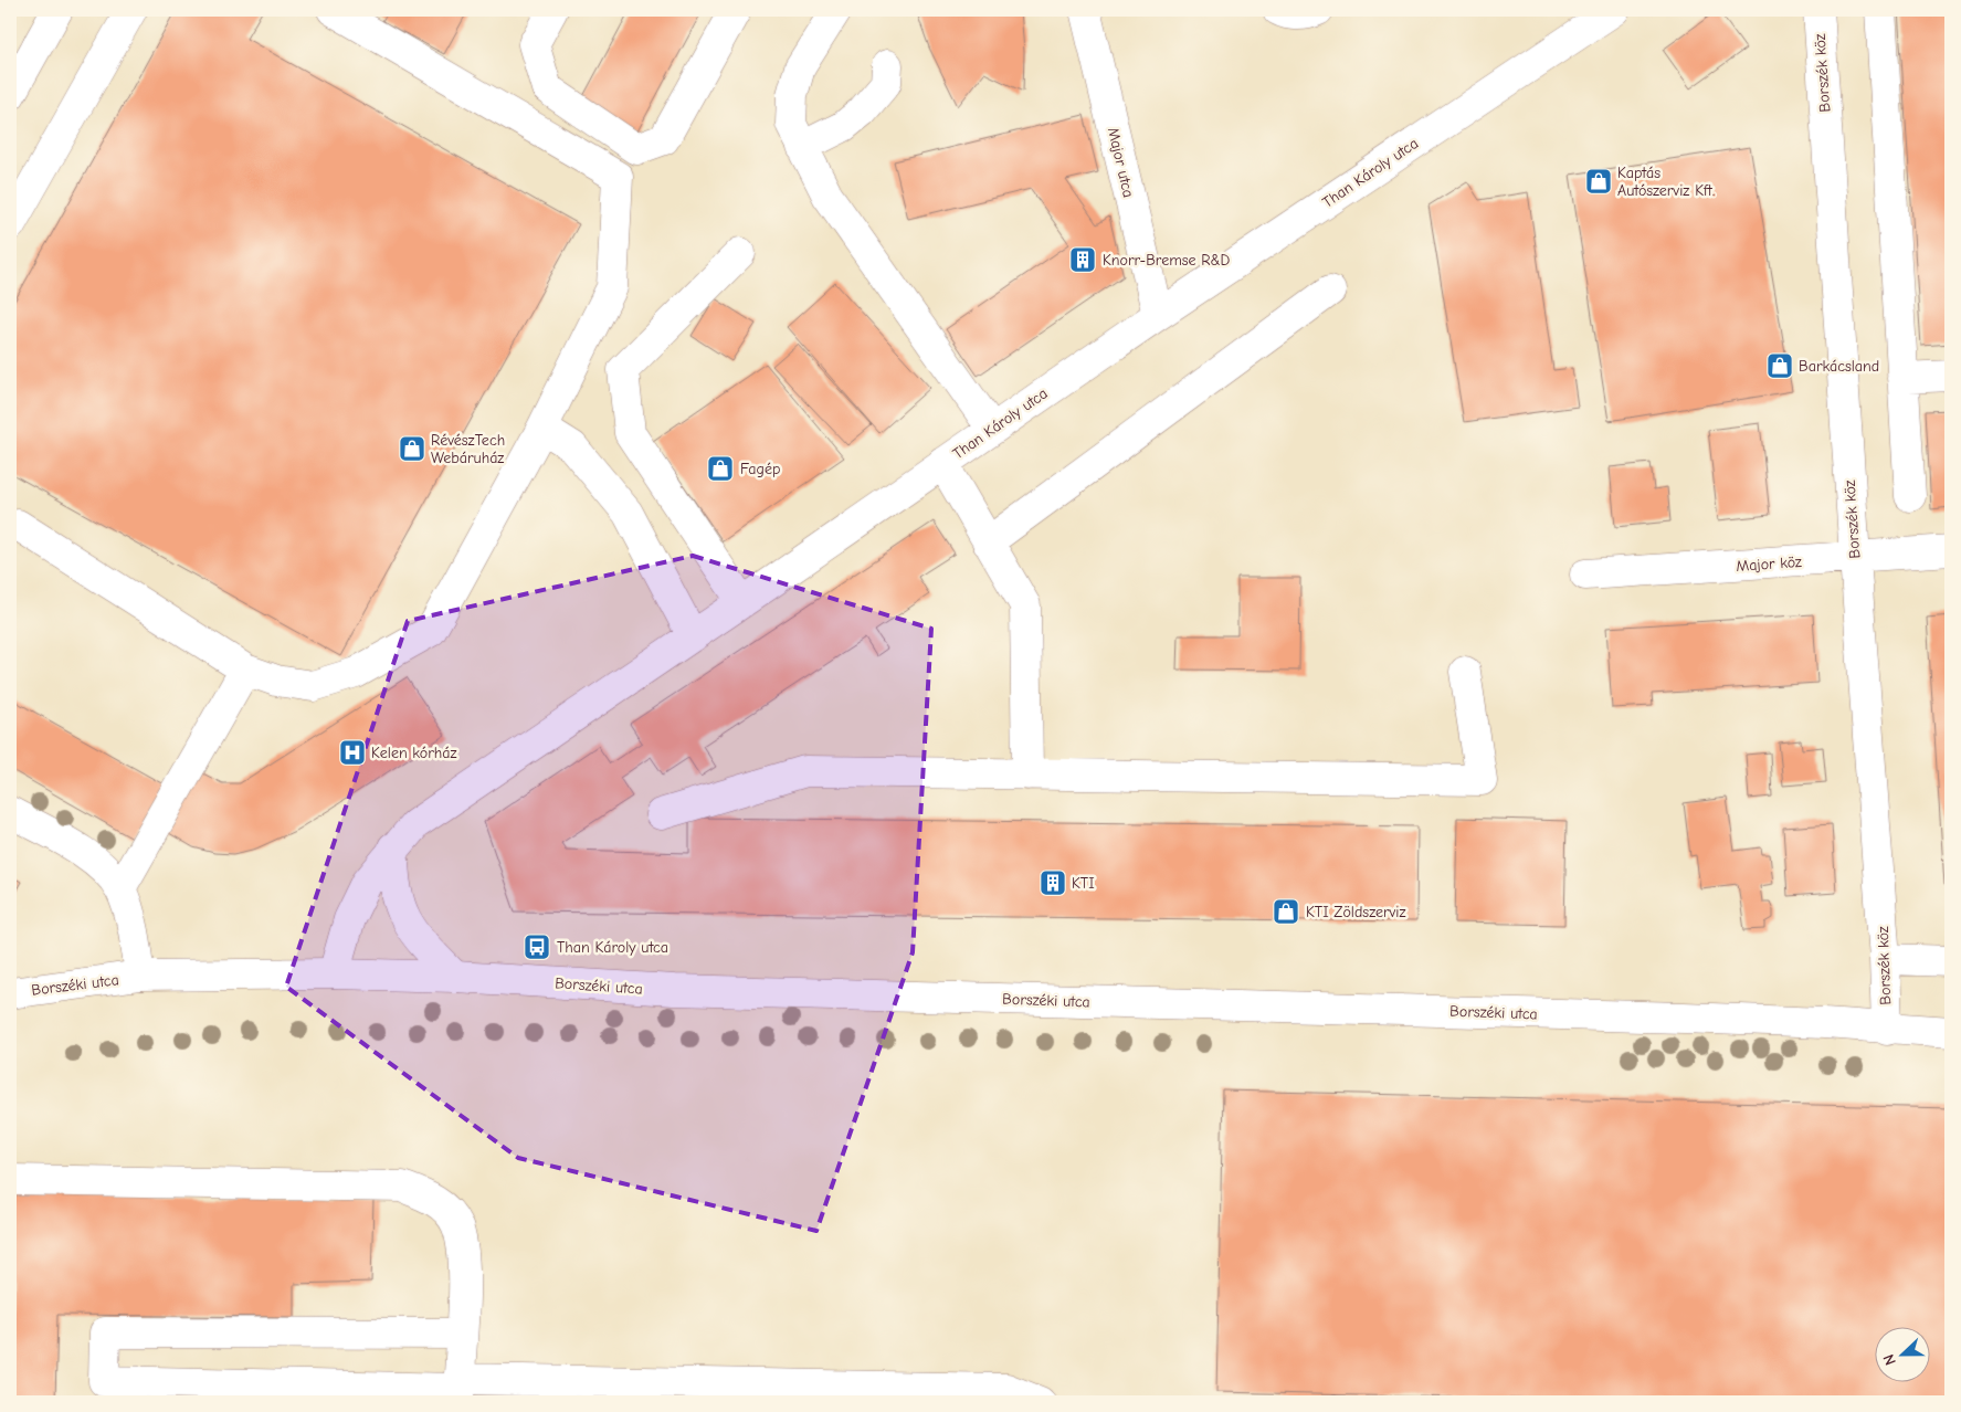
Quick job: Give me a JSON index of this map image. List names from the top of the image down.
{
  "streets": {
    "street": [
      "Borszék köz",
      "Major utca",
      "Than Károly utca",
      "Major köz",
      "Borszéki utca"
    ]
  },
  "crossings": [
    ["Borszék köz", "Major köz"],
    ["Borszék köz", "Borszéki utca"],
    ["Major utca", "Than Károly utca"],
    ["Than Károly utca", "Borszéki utca"]
  ],
  "places": {
    "shop": [
      "Kaptás Autószerviz Kft.",
      "Barkácsland",
      "RévészTech Webáruház",
      "Fagép",
      "KTI Zöldszerviz"
    ],
    "building": ["Knorr-Bremse R&D", "KTI"],
    "hospital": ["Kelen kórház"],
    "bus stop": ["Than Károly utca"]
  },
  "north": "left"
}
